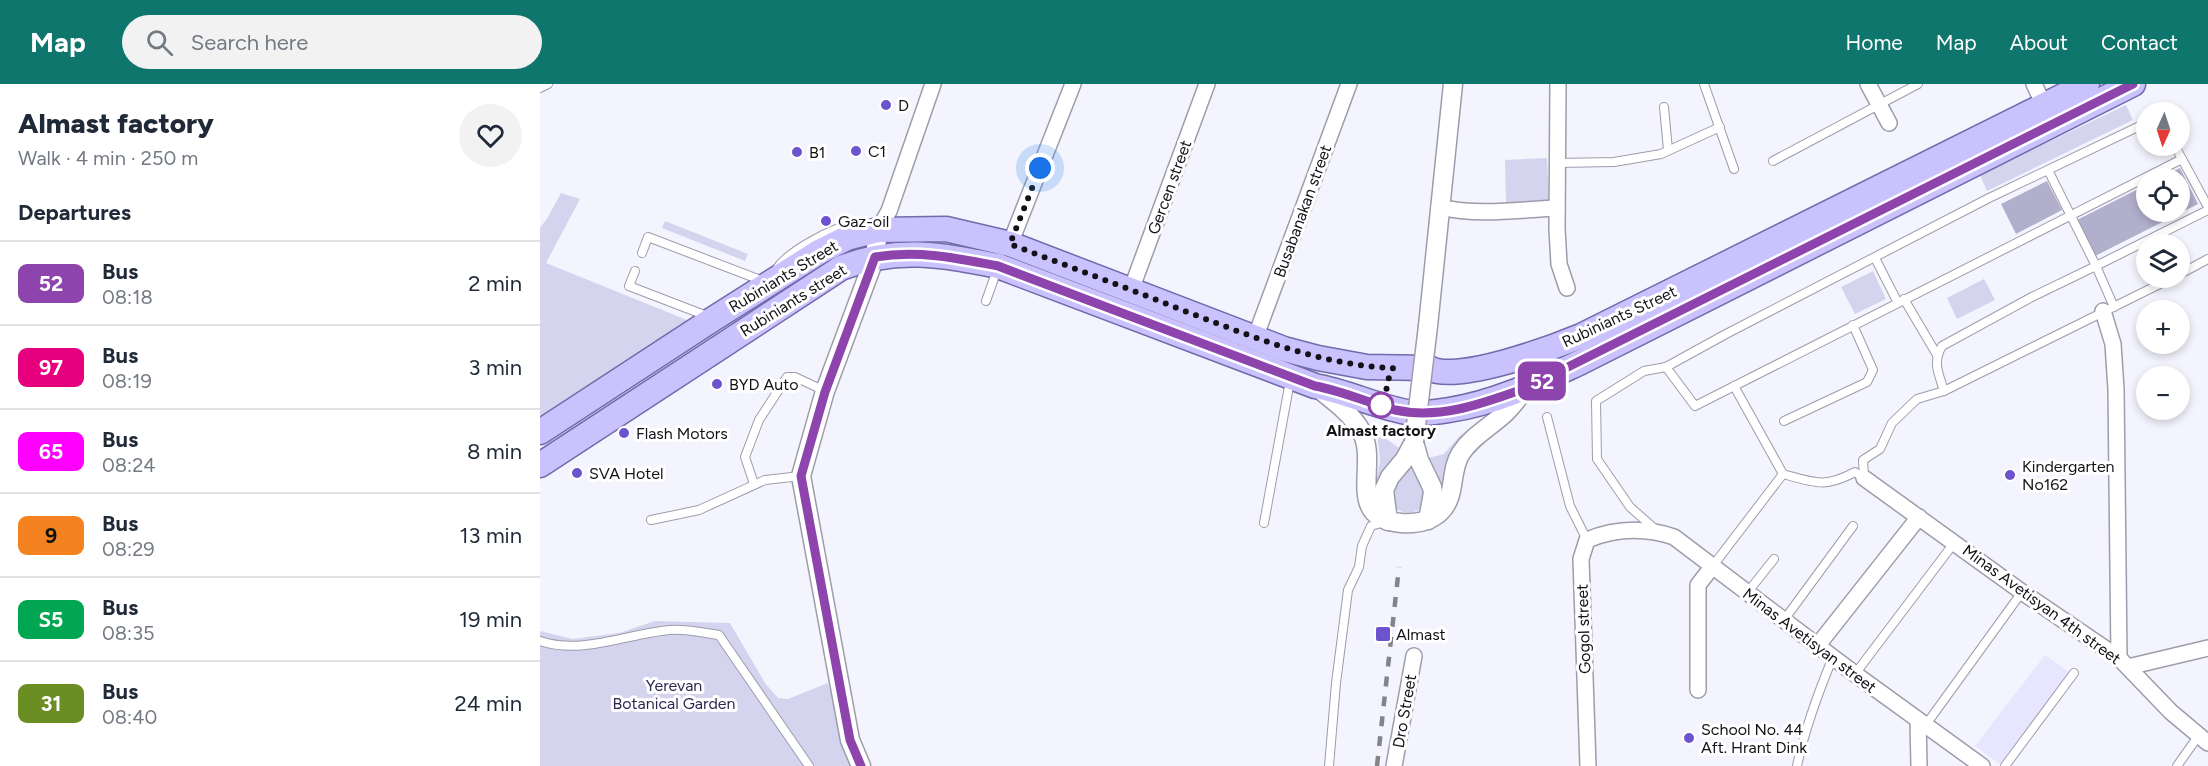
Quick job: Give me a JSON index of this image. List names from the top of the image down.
{
  "streets": {
    "main road": ["Rubiniants Street", "Rubiniants street"],
    "street": [
      "Gercen street",
      "Busabanakan street",
      "Minas Avetisyan 4th street",
      "Gogol street",
      "Minas Avetisyan street",
      "Dro Street"
    ]
  },
  "crossings": [
    ["Gercen street", "Rubiniants Street"],
    ["Busabanakan street", "Rubiniants Street"],
    ["Rubiniants Street", "Rubiniants street"],
    ["Gogol street", "Minas Avetisyan street"]
  ],
  "parks": ["Yerevan Botanical Garden"],
  "places": {
    "other": [
      "D",
      "C1",
      "B1",
      "Gaz-oil",
      "BYD Auto",
      "Almast factory",
      "Flash Motors",
      "SVA Hotel",
      "Kindergarten No162",
      "School No. 44 Aft. Hrant Dink"
    ],
    "transit": ["Almast"]
  },
  "lines": ["bus line 52"],
  "north": "bottom",
  "page": {
    "header": "Map",
    "search": "Search here",
    "nav": [
      "Home",
      "Map",
      "About",
      "Contact"
    ],
    "heading": [
      ["Almast factory", "Walk · 4 min · 250 m"],
      "Departures"
    ],
    "on_map": "52",
    "map_buttons": ["+", "−"],
    "list": [
      {
        "mark": "52",
        "name": "Bus",
        "note": "08:18",
        "value": "2 min"
      },
      {
        "mark": "97",
        "name": "Bus",
        "note": "08:19",
        "value": "3 min"
      },
      {
        "mark": "65",
        "name": "Bus",
        "note": "08:24",
        "value": "8 min"
      },
      {
        "mark": "9",
        "name": "Bus",
        "note": "08:29",
        "value": "13 min"
      },
      {
        "mark": "Տ5",
        "name": "Bus",
        "note": "08:35",
        "value": "19 min"
      },
      {
        "mark": "31",
        "name": "Bus",
        "note": "08:40",
        "value": "24 min"
      }
    ]
  }
}
